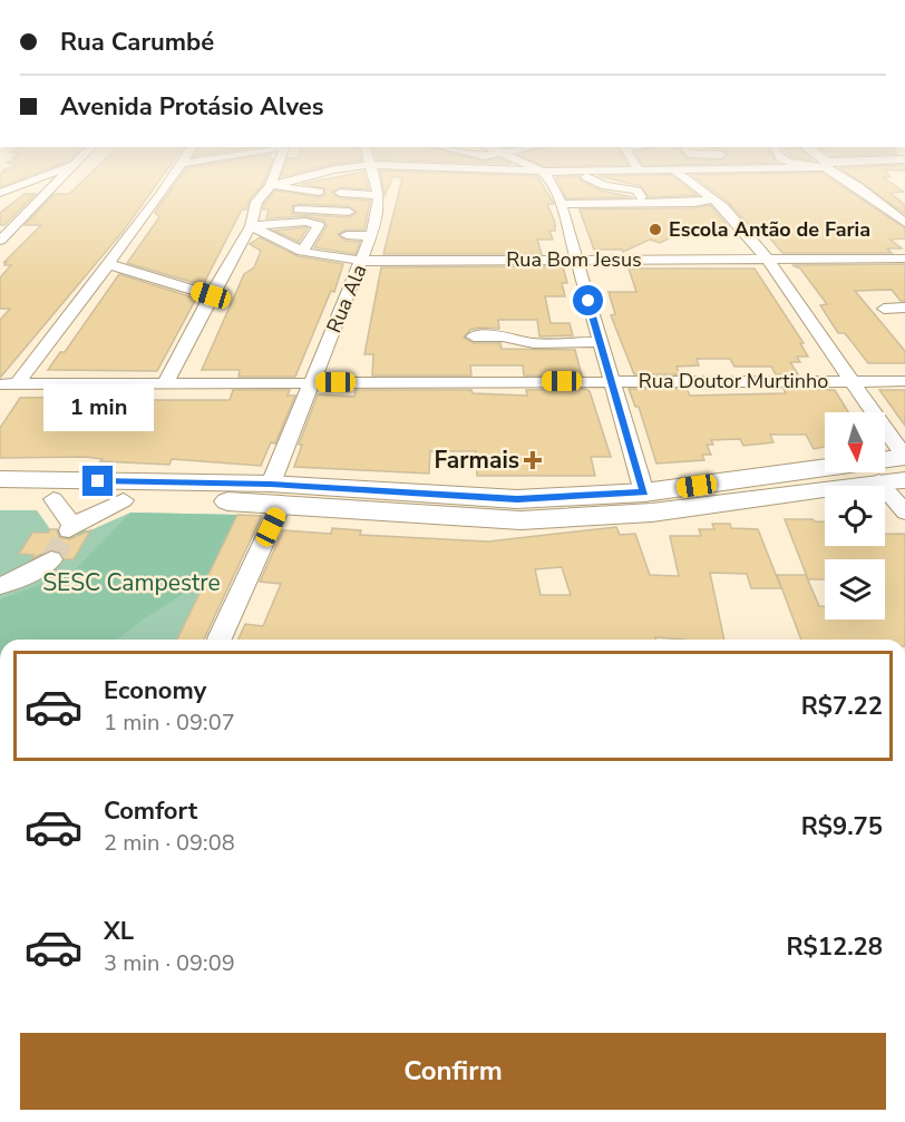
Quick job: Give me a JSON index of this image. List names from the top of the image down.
{
  "streets": {
    "street": ["Rua Bom Jesus", "Rua Ala", "Rua Doutor Murtinho"]
  },
  "crossings": [
    ["Rua Bom Jesus", "Rua Ala"],
    ["Rua Ala", "Rua Doutor Murtinho"]
  ],
  "parks": ["SESC Campestre"],
  "places": {
    "other": ["Escola Antão de Faria"],
    "health": ["Farmais"]
  },
  "north": "bottom",
  "page": {
    "banner": ["Rua Carumbé", "Avenida Protásio Alves"],
    "bubble": "1 min",
    "list": [
      {
        "name": "Economy",
        "note": "1 min · 09:07",
        "value": "R$7.22"
      },
      {
        "name": "Comfort",
        "note": "2 min · 09:08",
        "value": "R$9.75"
      },
      {
        "name": "XL",
        "note": "3 min · 09:09",
        "value": "R$12.28"
      }
    ],
    "buttons": "Confirm"
  }
}
